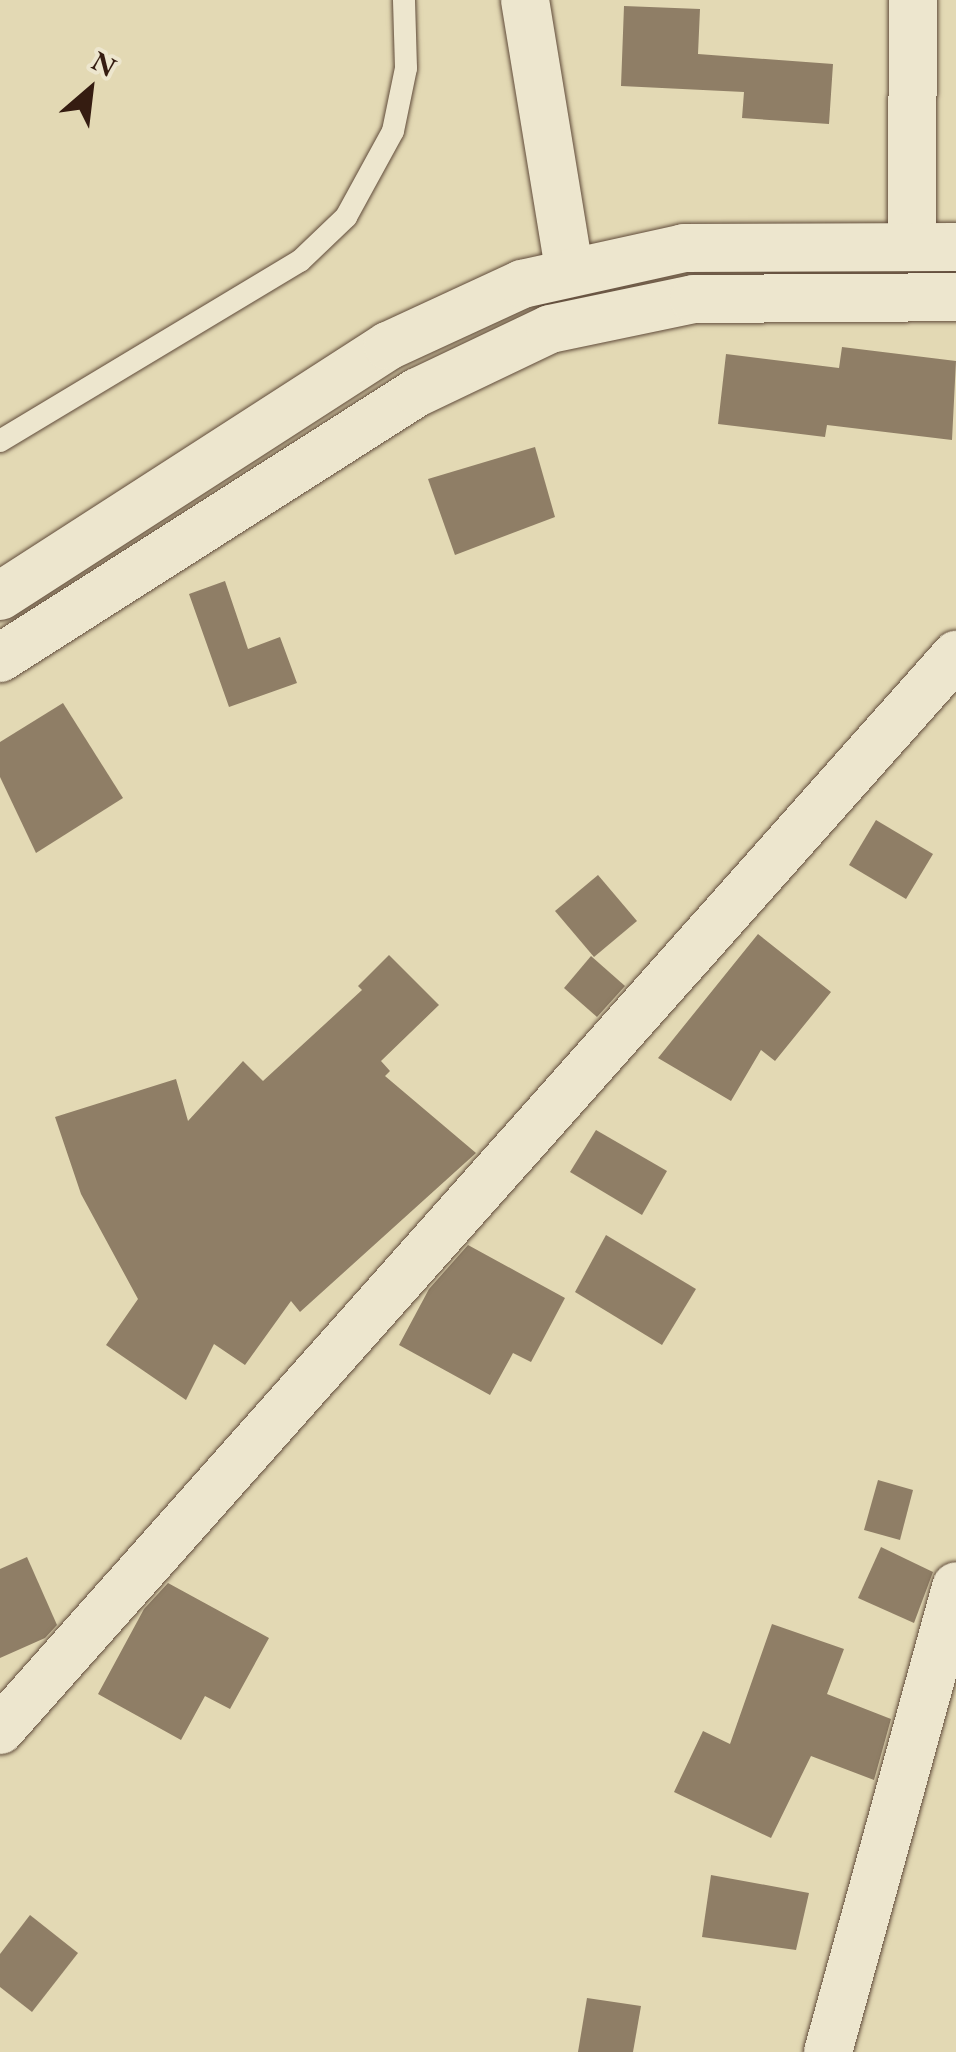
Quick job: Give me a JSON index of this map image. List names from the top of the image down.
{
  "north": "top right"
}
